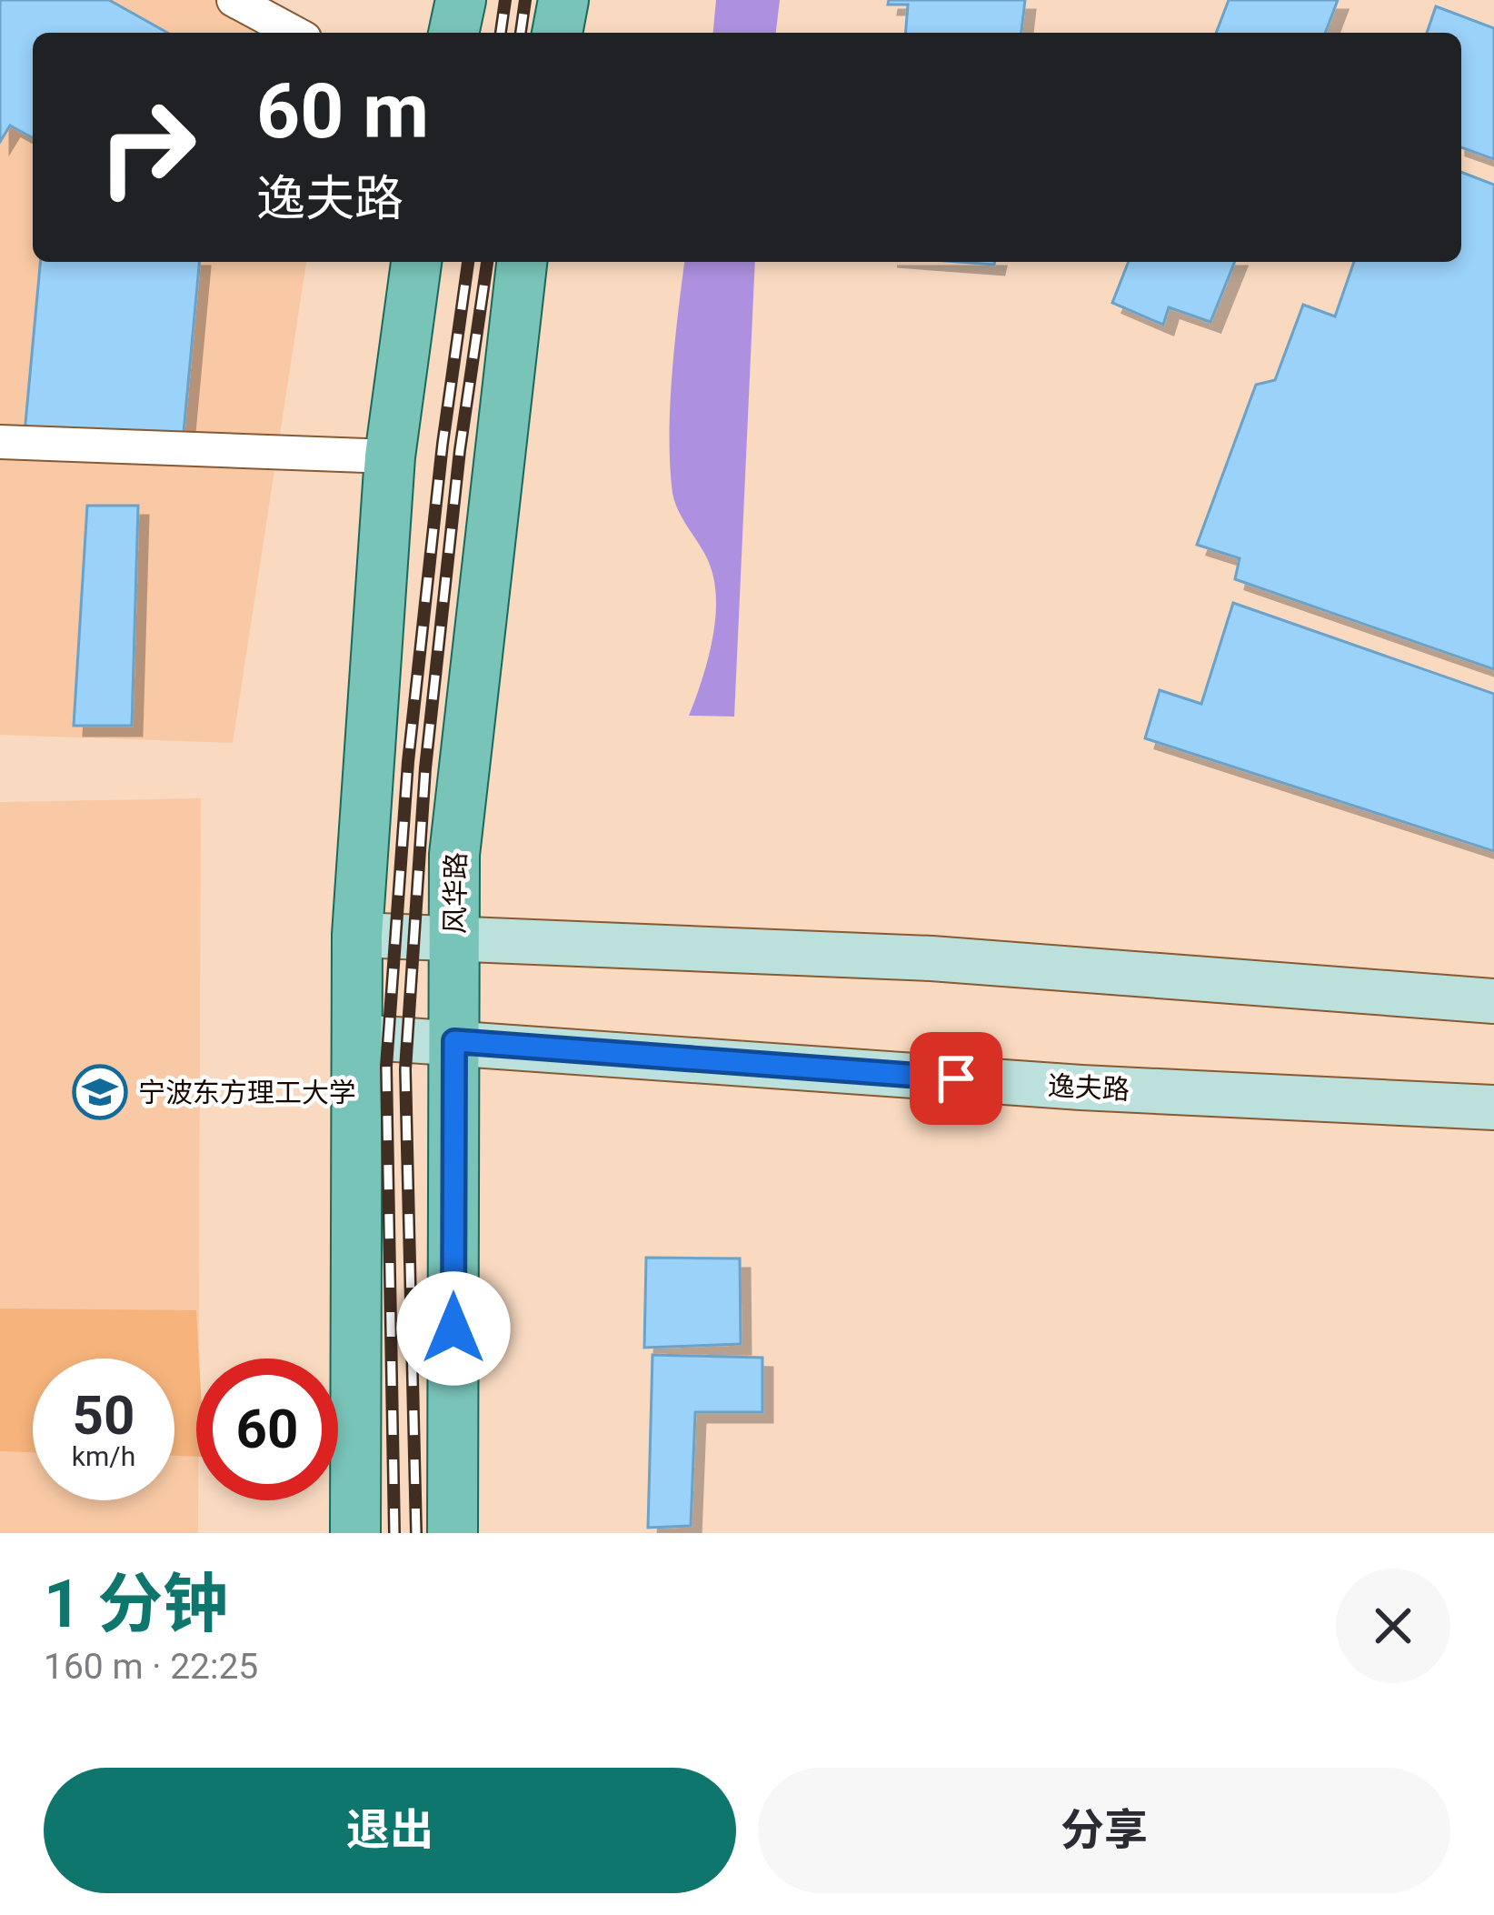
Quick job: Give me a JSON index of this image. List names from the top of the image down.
{
  "streets": {
    "main road": ["风华路", "逸夫路"]
  },
  "crossings": [
    ["风华路", "逸夫路"]
  ],
  "places": {
    "school or university": ["宁波东方理工大学"]
  },
  "page": {
    "turn": ["60 m", "逸夫路"],
    "speed": "50 km/h",
    "limit": "60",
    "heading": ["1 分钟", "160 m · 22:25"],
    "buttons": ["退出", "分享"]
  }
}
